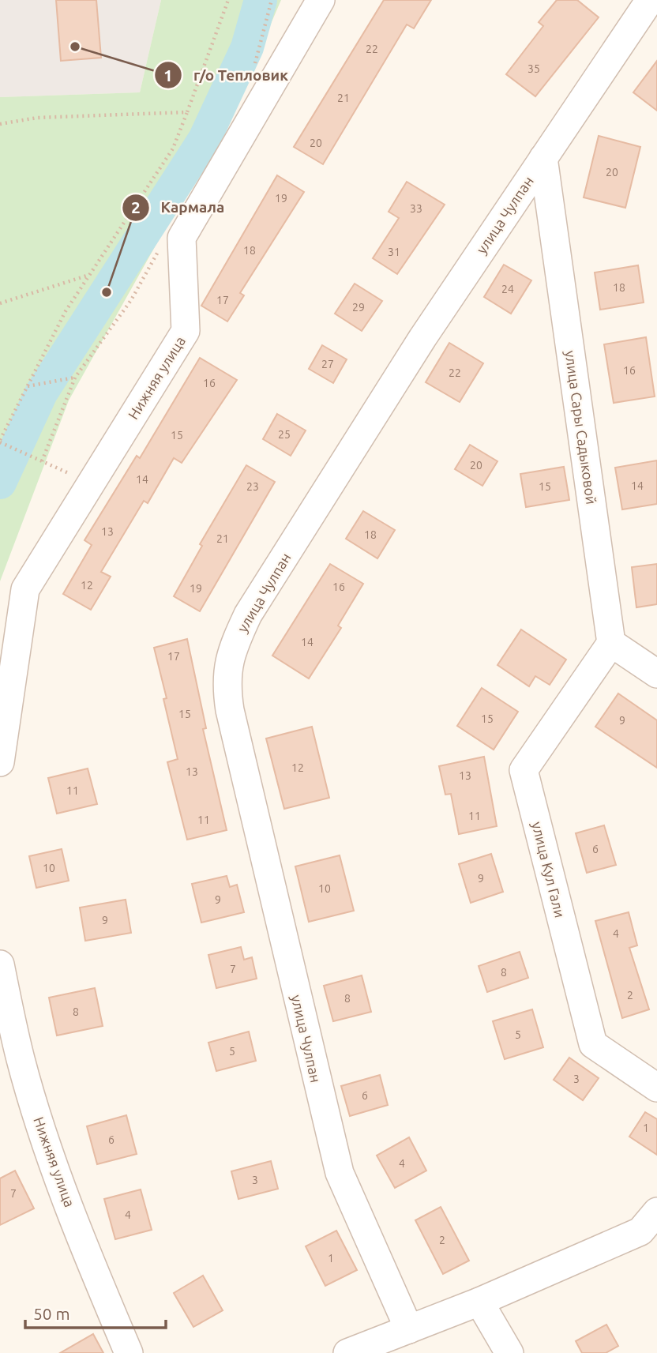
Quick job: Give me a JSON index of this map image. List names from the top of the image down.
{
  "streets": {
    "street": [
      "улица Чулпан",
      "Нижняя улица",
      "улица Сары Садыковой",
      "улица Кул Гали"
    ]
  },
  "crossings": [
    ["улица Чулпан", "улица Сары Садыковой"],
    ["улица Сары Садыковой", "улица Кул Гали"]
  ],
  "places": ["г/о Тепловик", "Кармала"],
  "house_numbers": [
    "22",
    "35",
    "21",
    "20",
    "20",
    "19",
    "33",
    "18",
    "31",
    "18",
    "24",
    "17",
    "29",
    "27",
    "16",
    "22",
    "16",
    "25",
    "15",
    "20",
    "14",
    "14",
    "23",
    "15",
    "13",
    "18",
    "21",
    "12",
    "16",
    "19",
    "14",
    "17",
    "15",
    "15",
    "9",
    "12",
    "13",
    "13",
    "11",
    "11",
    "11",
    "6",
    "10",
    "9",
    "10",
    "9",
    "9",
    "4",
    "7",
    "8",
    "2",
    "8",
    "8",
    "5",
    "5",
    "3",
    "6",
    "1",
    "6",
    "4",
    "3",
    "7",
    "4",
    "2",
    "1"
  ],
  "scale_bar": "50 m"
}
